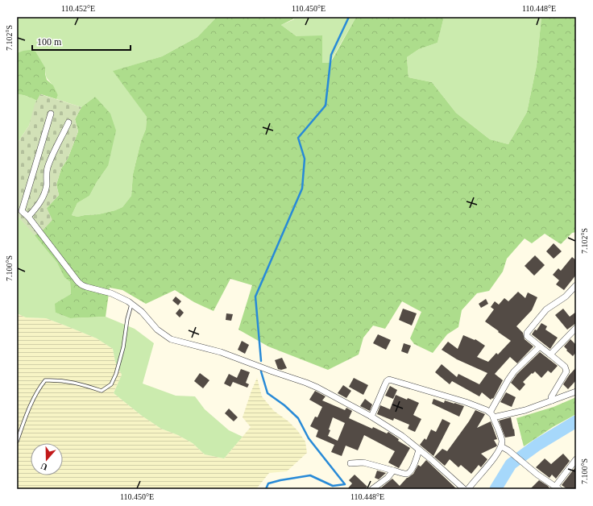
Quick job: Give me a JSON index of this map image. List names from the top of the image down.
{
  "scale_bar": "100 m",
  "north": "bottom",
  "coordinates": [
    "110.452°E",
    "110.450°E",
    "110.448°E",
    "7.102°S",
    "7.100°S"
  ]
}
